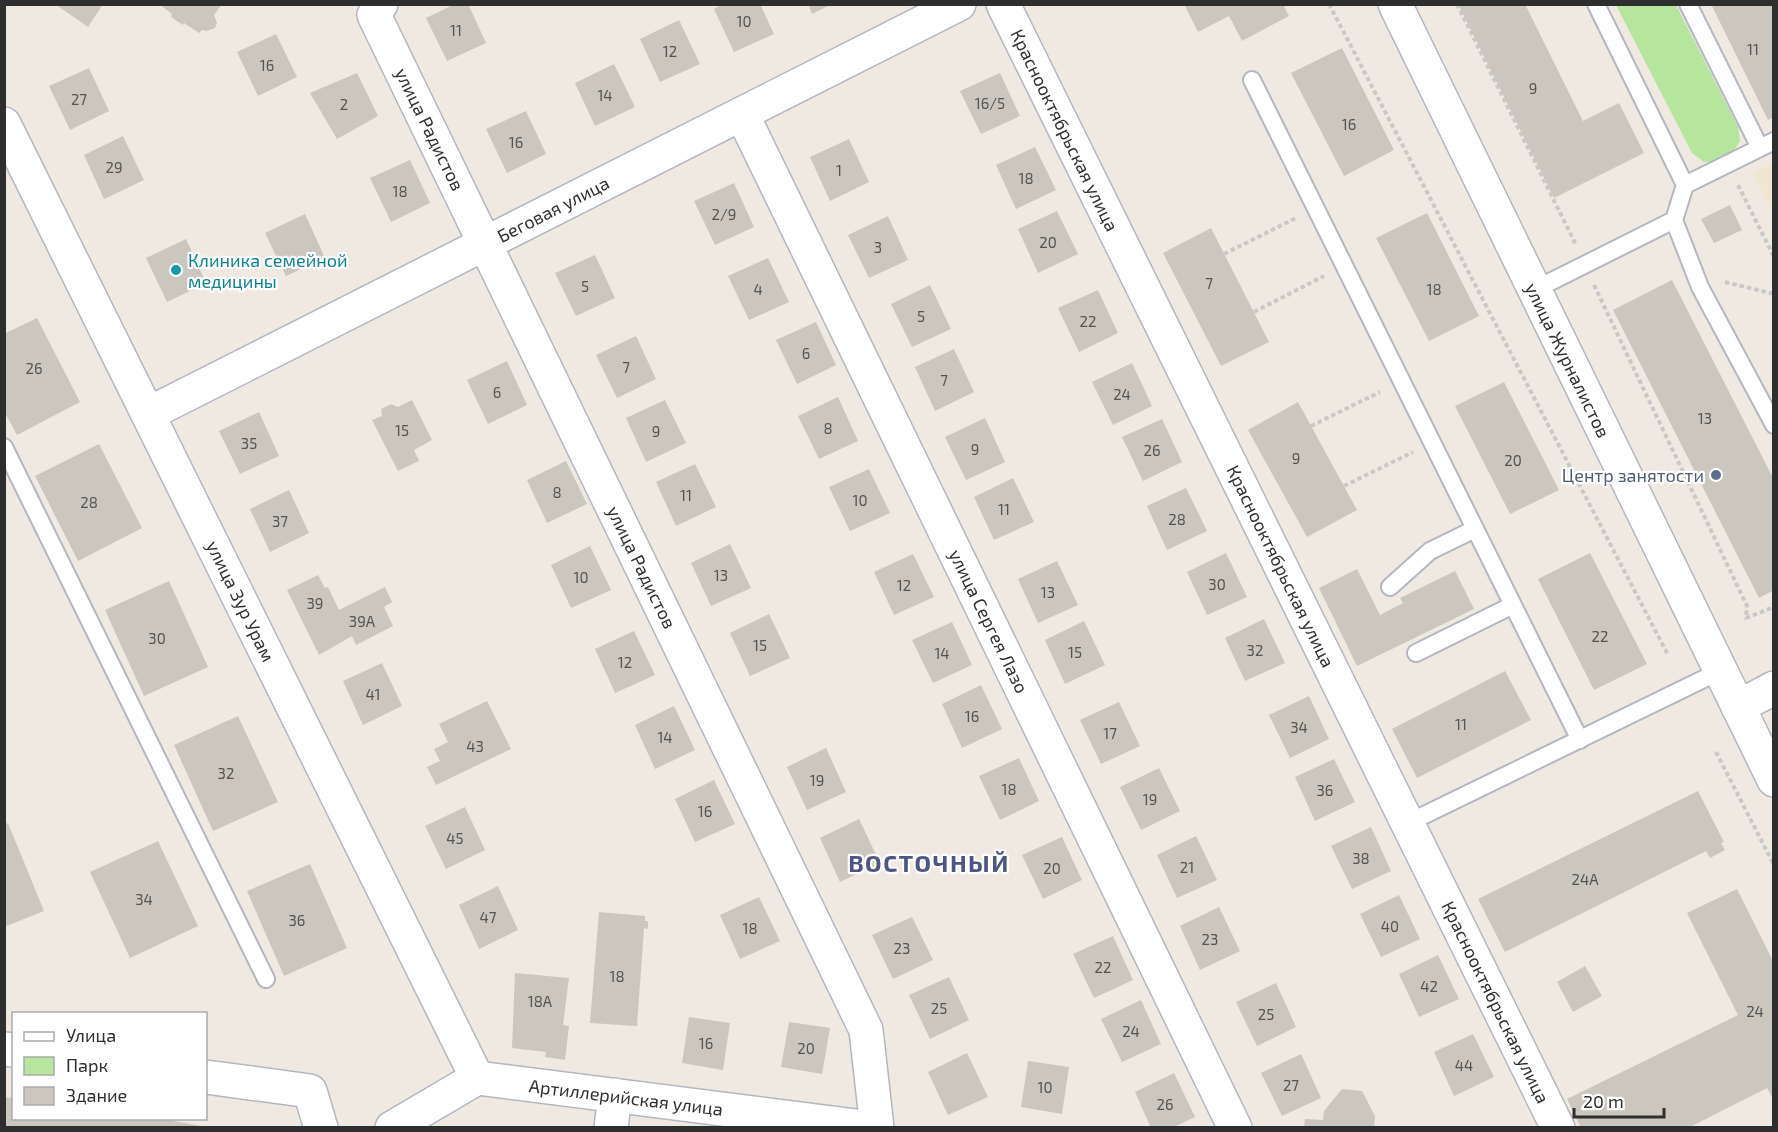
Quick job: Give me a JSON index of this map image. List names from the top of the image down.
{
  "streets": {
    "street": [
      "улица Радистов",
      "Краснооктябрьская улица",
      "Беговая улица",
      "улица Журналистов",
      "улица Зур Урам",
      "улица Сергея Лазо",
      "Артиллерийская улица"
    ]
  },
  "crossings": [
    ["улица Радистов", "Беговая улица"],
    ["Беговая улица", "улица Зур Урам"],
    ["Беговая улица", "улица Сергея Лазо"],
    ["улица Зур Урам", "Артиллерийская улица"]
  ],
  "districts": ["ВОСТОЧНЫЙ"],
  "places": ["Клиника семейной медицины", "Центр занятости"],
  "house_numbers": [
    "10",
    "11",
    "11",
    "12",
    "16",
    "9",
    "14",
    "27",
    "16/5",
    "2",
    "16",
    "16",
    "29",
    "1",
    "18",
    "18",
    "2/9",
    "20",
    "3",
    "7",
    "5",
    "4",
    "18",
    "5",
    "22",
    "6",
    "7",
    "26",
    "7",
    "6",
    "24",
    "13",
    "8",
    "15",
    "9",
    "35",
    "9",
    "26",
    "9",
    "20",
    "8",
    "11",
    "10",
    "28",
    "11",
    "28",
    "37",
    "13",
    "10",
    "30",
    "12",
    "13",
    "39",
    "39А",
    "22",
    "30",
    "15",
    "32",
    "15",
    "14",
    "12",
    "41",
    "16",
    "11",
    "34",
    "17",
    "14",
    "43",
    "32",
    "19",
    "18",
    "36",
    "19",
    "16",
    "45",
    "38",
    "21",
    "20",
    "24А",
    "34",
    "47",
    "36",
    "40",
    "18",
    "23",
    "23",
    "22",
    "18",
    "42",
    "18А",
    "25",
    "24",
    "25",
    "24",
    "16",
    "20",
    "44",
    "27",
    "10",
    "26"
  ],
  "legend": ["Улица", "Парк", "Здание"],
  "scale_bar": "20 m"
}
